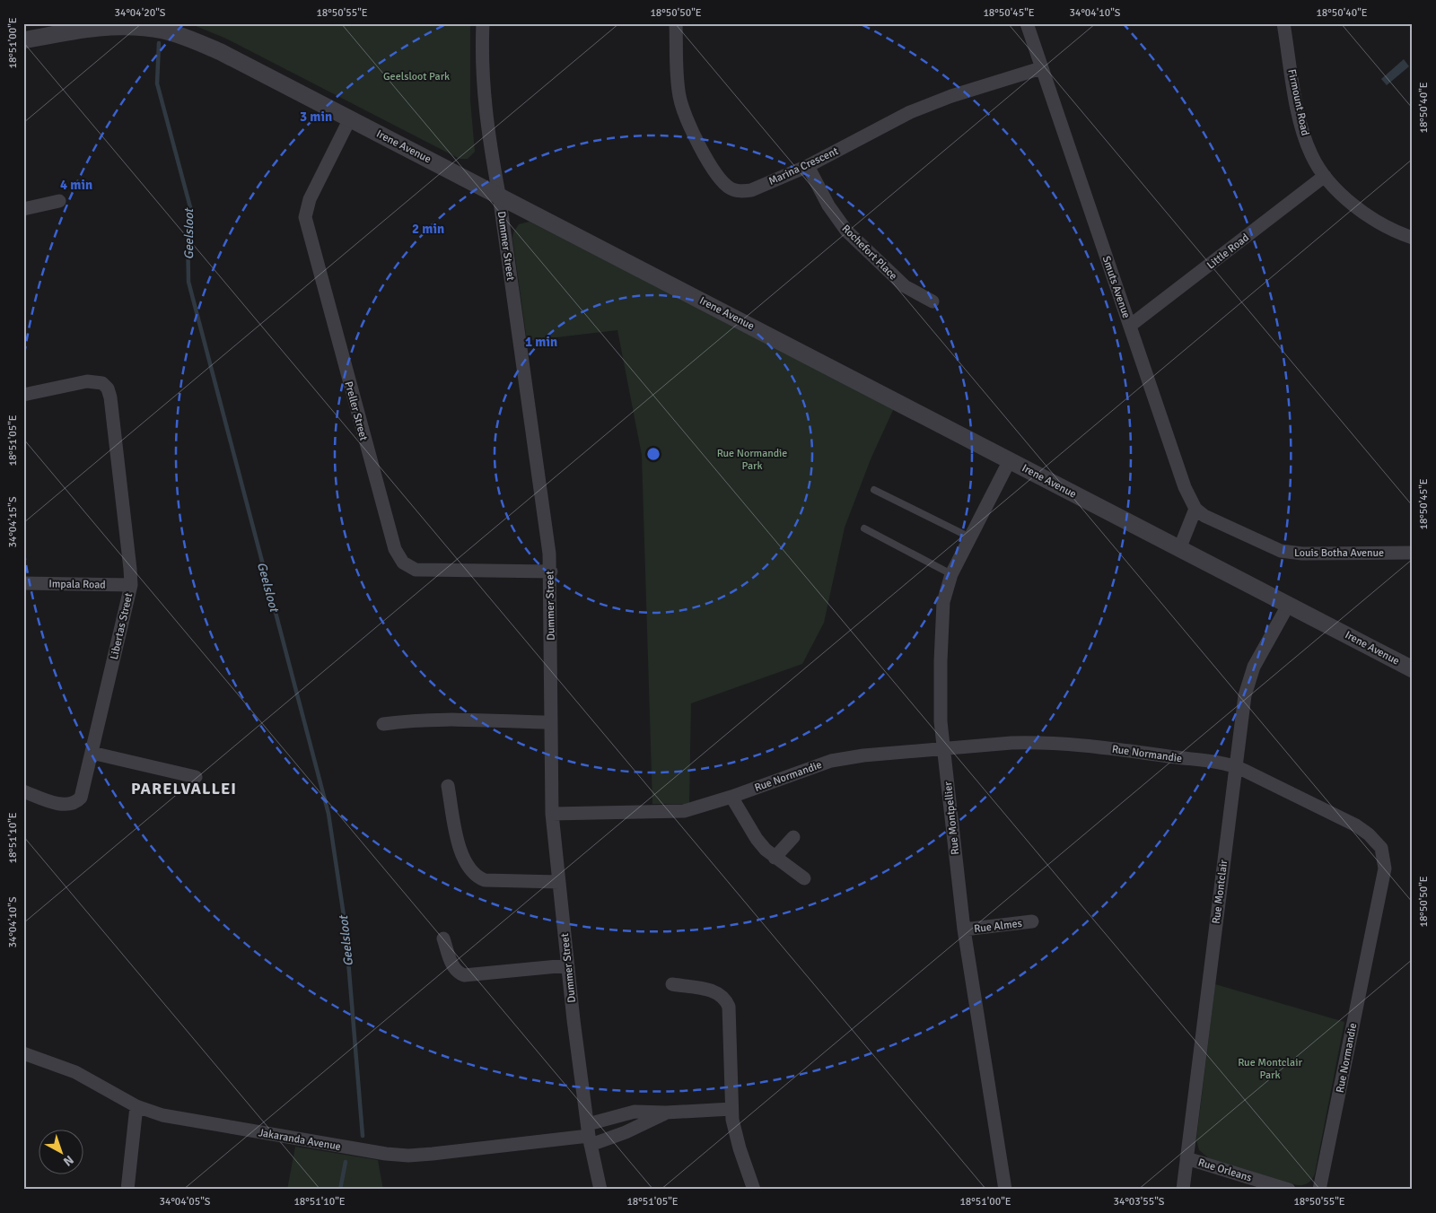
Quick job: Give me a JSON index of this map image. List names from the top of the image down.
{
  "streets": {
    "street": [
      "Firmount Road",
      "Irene Avenue",
      "Marina Crescent",
      "Dummer Street",
      "Little Road",
      "Rochefort Place",
      "Smuts Avenue",
      "Preller Street",
      "Louis Botha Avenue",
      "Impala Road",
      "Libertas Street",
      "Rue Normandie",
      "Rue Montpellier",
      "Rue Montclair",
      "Rue Almes",
      "Jakaranda Avenue",
      "Rue Orleans"
    ]
  },
  "crossings": [
    ["Firmount Road", "Little Road"],
    ["Irene Avenue", "Dummer Street"],
    ["Irene Avenue", "Preller Street"],
    ["Irene Avenue", "Rue Montpellier"],
    ["Irene Avenue", "Rue Montclair"],
    ["Marina Crescent", "Rochefort Place"],
    ["Marina Crescent", "Smuts Avenue"],
    ["Dummer Street", "Preller Street"],
    ["Dummer Street", "Rue Normandie"],
    ["Dummer Street", "Jakaranda Avenue"],
    ["Little Road", "Smuts Avenue"],
    ["Smuts Avenue", "Louis Botha Avenue"],
    ["Impala Road", "Libertas Street"],
    ["Rue Normandie", "Rue Montpellier"],
    ["Rue Normandie", "Rue Montclair"],
    ["Rue Montpellier", "Rue Almes"],
    ["Rue Montclair", "Rue Orleans"]
  ],
  "districts": ["PARELVALLEI"],
  "water": ["Geelsloot"],
  "parks": ["Geelsloot Park", "Rue Normandie Park", "Rue Montclair Park"],
  "north": "bottom right",
  "coordinates": [
    "34°04'20\"S",
    "18°50'55\"E",
    "18°50'50\"E",
    "18°50'45\"E",
    "34°04'10\"S",
    "18°50'40\"E",
    "18°51'00\"E",
    "18°51'05\"E",
    "34°04'15\"S",
    "18°51'10\"E",
    "34°04'05\"S",
    "34°03'55\"S"
  ],
  "rings": [
    "3 min",
    "4 min",
    "2 min",
    "1 min"
  ]
}
